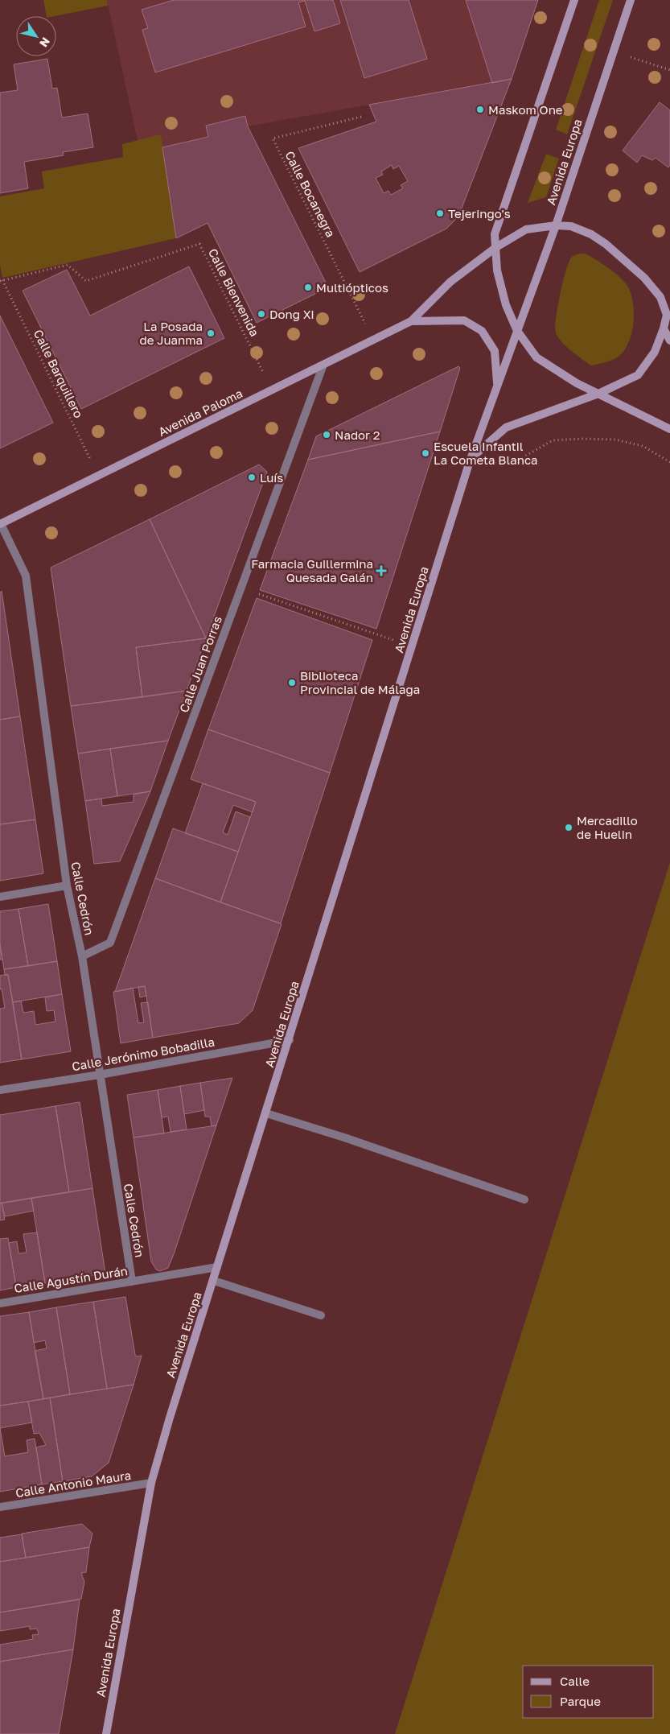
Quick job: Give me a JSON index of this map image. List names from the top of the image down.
{
  "streets": {
    "main road": ["Avenida Europa", "Avenida Paloma"],
    "street": [
      "Calle Juan Porras",
      "Calle Cedrón",
      "Calle Jerónimo Bobadilla",
      "Calle Agustín Durán",
      "Calle Antonio Maura"
    ],
    "path": ["Calle Bocanegra", "Calle Bienvenida", "Calle Barquillero"]
  },
  "crossings": [
    ["Avenida Europa", "Calle Jerónimo Bobadilla"],
    ["Avenida Europa", "Calle Agustín Durán"],
    ["Avenida Europa", "Calle Antonio Maura"],
    ["Calle Bocanegra", "Avenida Paloma"],
    ["Calle Bienvenida", "Calle Barquillero"],
    ["Calle Bienvenida", "Avenida Paloma"],
    ["Calle Barquillero", "Avenida Paloma"],
    ["Avenida Paloma", "Calle Juan Porras"],
    ["Avenida Paloma", "Calle Cedrón"],
    ["Calle Juan Porras", "Calle Cedrón"],
    ["Calle Cedrón", "Calle Jerónimo Bobadilla"],
    ["Calle Cedrón", "Calle Agustín Durán"]
  ],
  "places": {
    "other": [
      "Maskom One",
      "Tejeringo's",
      "Multiópticos",
      "Dong Xi",
      "La Posada de Juanma",
      "Nador 2",
      "Escuela Infantil La Cometa Blanca",
      "Luís",
      "Biblioteca Provincial de Málaga",
      "Mercadillo de Huelin"
    ],
    "health": ["Farmacia Guillermina Quesada Galán"]
  },
  "legend": ["Calle", "Parque"],
  "north": "bottom right"
}
